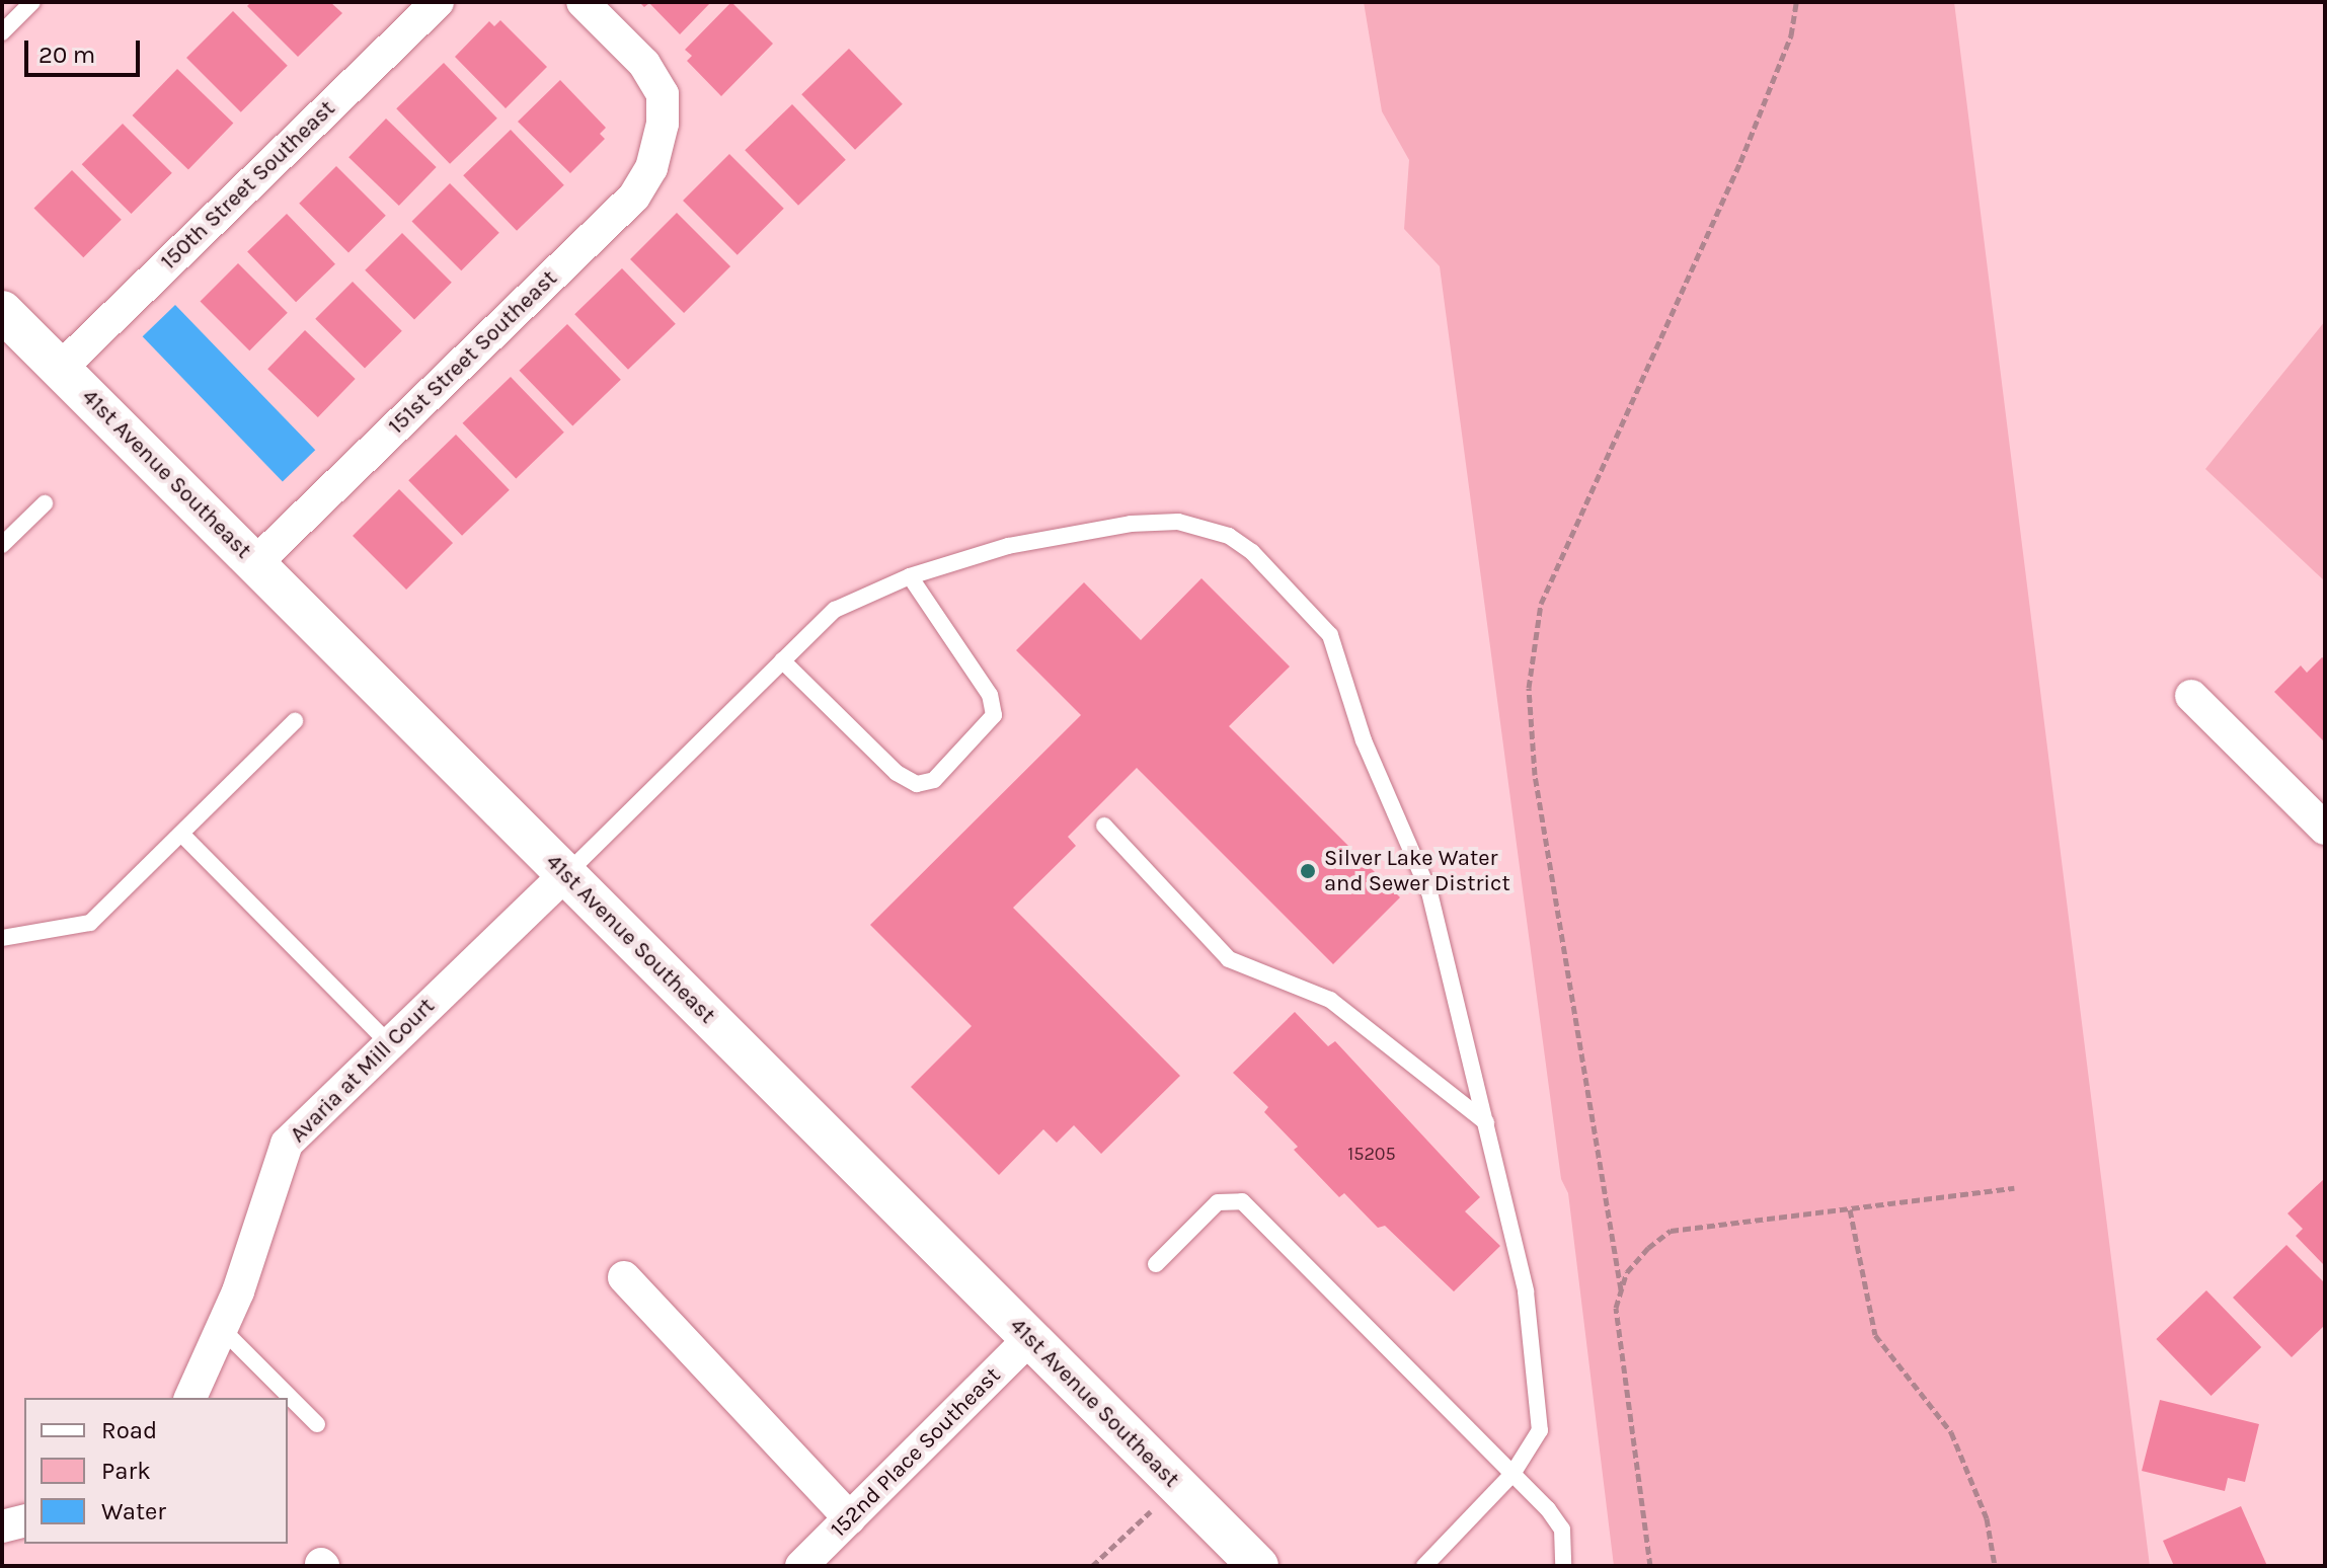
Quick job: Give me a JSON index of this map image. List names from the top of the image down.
{
  "streets": {
    "street": [
      "150th Street Southeast",
      "151st Street Southeast",
      "41st Avenue Southeast",
      "Avaria at Mill Court",
      "152nd Place Southeast"
    ]
  },
  "crossings": [
    ["150th Street Southeast", "41st Avenue Southeast"],
    ["151st Street Southeast", "41st Avenue Southeast"],
    ["41st Avenue Southeast", "Avaria at Mill Court"],
    ["41st Avenue Southeast", "152nd Place Southeast"]
  ],
  "places": ["Silver Lake Water and Sewer District"],
  "house_numbers": ["15205"],
  "legend": ["Road", "Park", "Water"],
  "scale_bar": "20 m"
}
